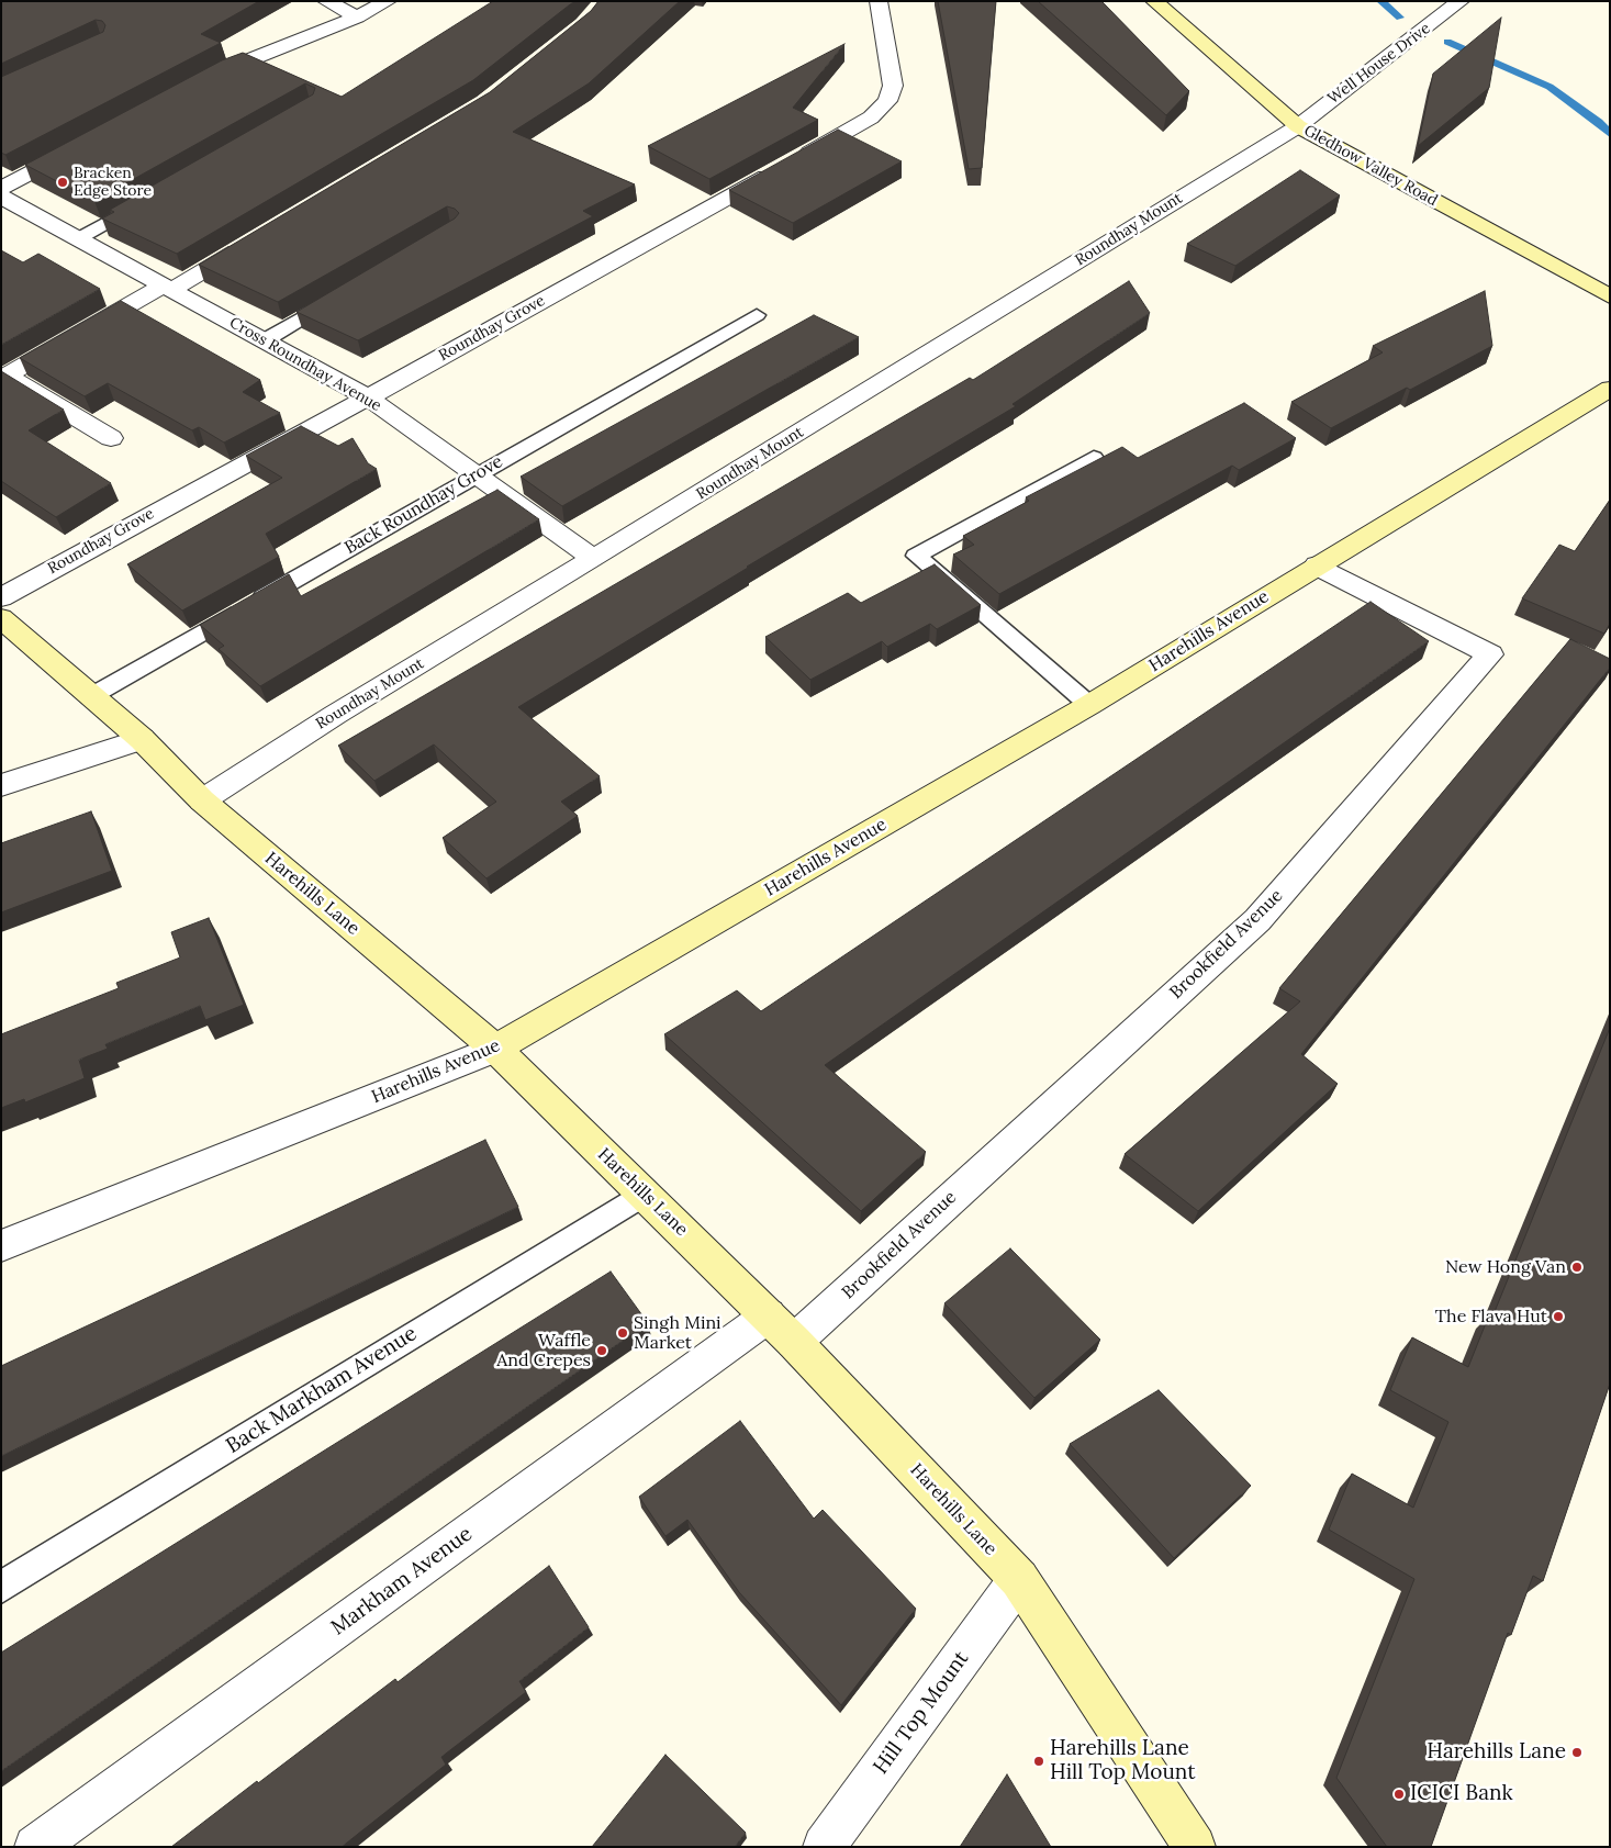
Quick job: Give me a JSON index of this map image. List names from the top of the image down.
{
  "streets": {
    "street": [
      "Well House Drive",
      "Gledhow Valley Road",
      "Roundhay Mount",
      "Roundhay Grove",
      "Cross Roundhay Avenue",
      "Harehills Avenue",
      "Harehills Lane",
      "Brookfield Avenue",
      "Markham Avenue",
      "Hill Top Mount"
    ],
    "lane": ["Back Roundhay Grove", "Back Markham Avenue"]
  },
  "crossings": [
    ["Well House Drive", "Gledhow Valley Road"],
    ["Well House Drive", "Roundhay Mount"],
    ["Gledhow Valley Road", "Roundhay Mount"],
    ["Roundhay Mount", "Cross Roundhay Avenue"],
    ["Roundhay Mount", "Harehills Lane"],
    ["Roundhay Grove", "Cross Roundhay Avenue"],
    ["Cross Roundhay Avenue", "Back Roundhay Grove"],
    ["Back Roundhay Grove", "Harehills Lane"],
    ["Harehills Avenue", "Harehills Lane"],
    ["Harehills Avenue", "Brookfield Avenue"],
    ["Harehills Lane", "Brookfield Avenue"],
    ["Harehills Lane", "Back Markham Avenue"],
    ["Harehills Lane", "Markham Avenue"],
    ["Harehills Lane", "Hill Top Mount"],
    ["Brookfield Avenue", "Markham Avenue"]
  ],
  "places": [
    "Bracken Edge Store",
    "New Hong Van",
    "The Flava Hut",
    "Singh Mini Market",
    "Waffle And Crepes",
    "Harehills Lane",
    "Harehills Lane Hill Top Mount",
    "ICICI Bank"
  ]
}
